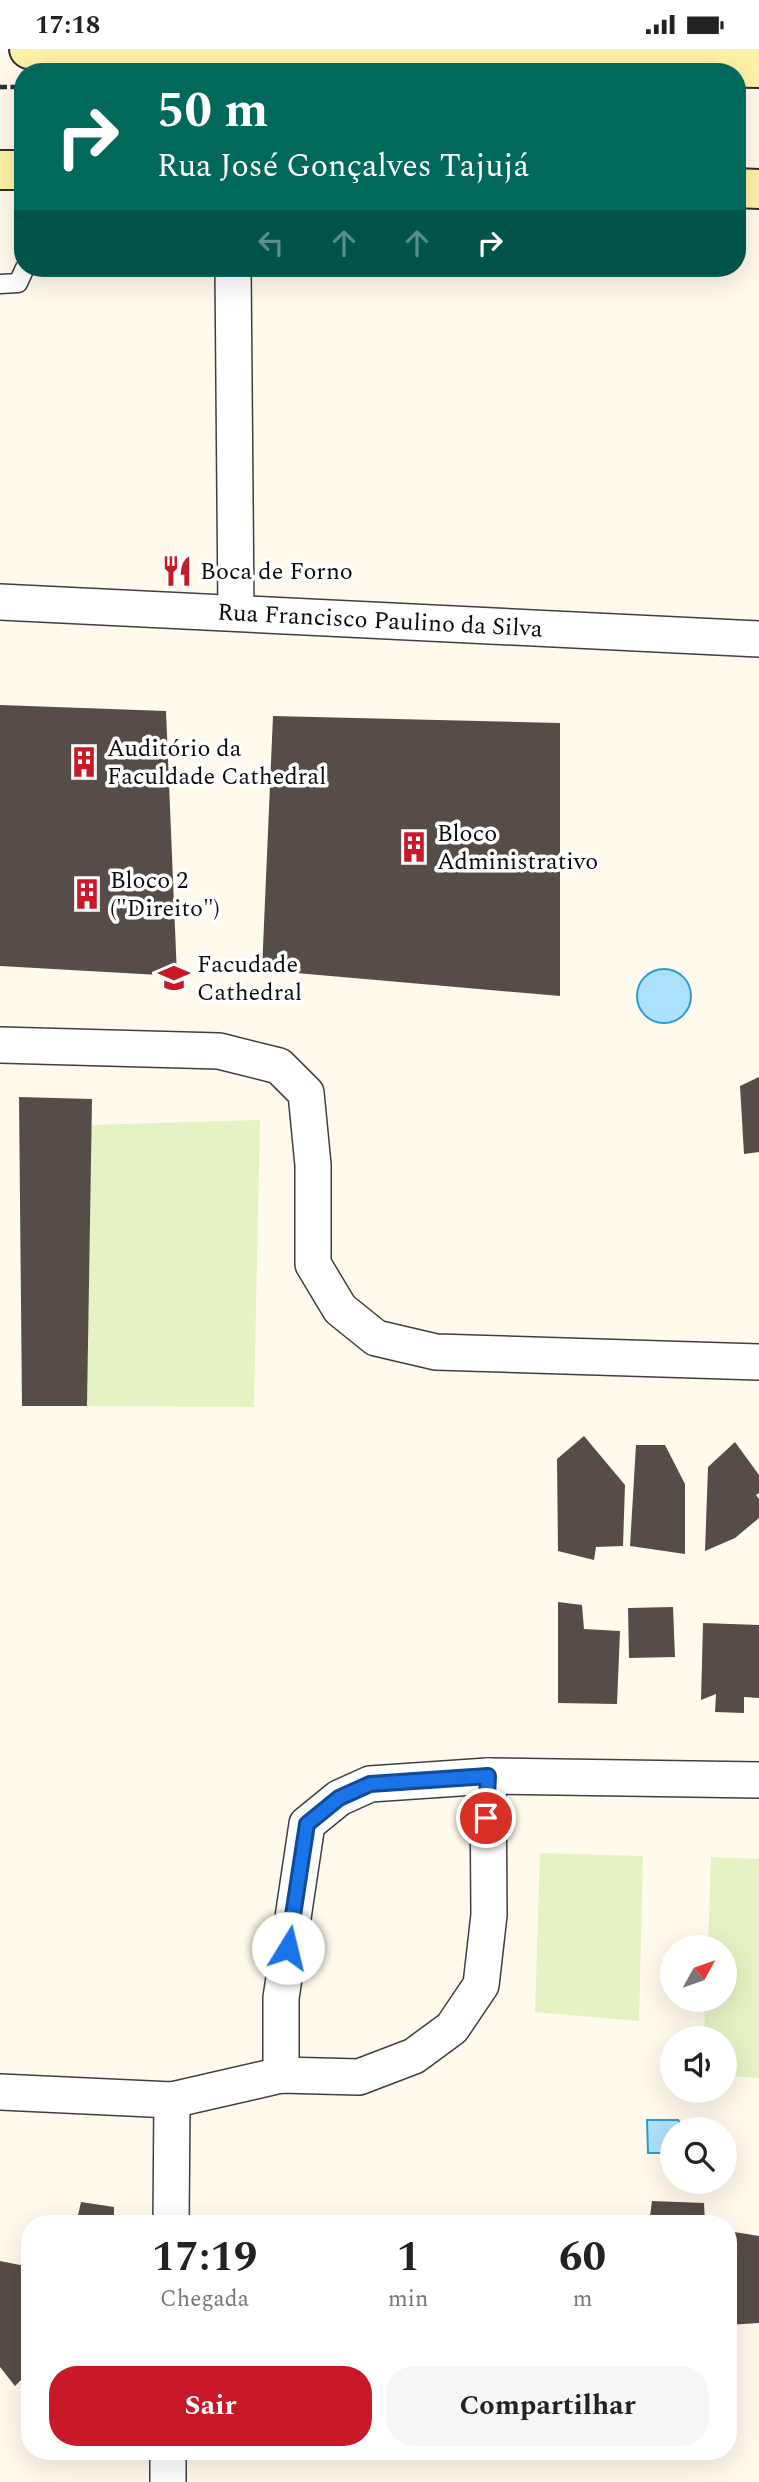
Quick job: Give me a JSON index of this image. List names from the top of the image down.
{
  "streets": {
    "street": ["Rua Francisco Paulino da Silva"]
  },
  "places": {
    "restaurant": ["Boca de Forno"],
    "building": ["Auditório da Faculdade Cathedral", "Bloco Administrativo", "Bloco 2 (\"Direito\")"],
    "school or university": ["Facudade Cathedral"]
  },
  "north": "top right",
  "page": {
    "status": "17:18",
    "turn": ["50 m", "Rua José Gonçalves Tajujá"],
    "eta": [
      "17:19",
      "Chegada",
      "1",
      "min",
      "60",
      "m"
    ],
    "buttons": ["Sair", "Compartilhar"]
  }
}
